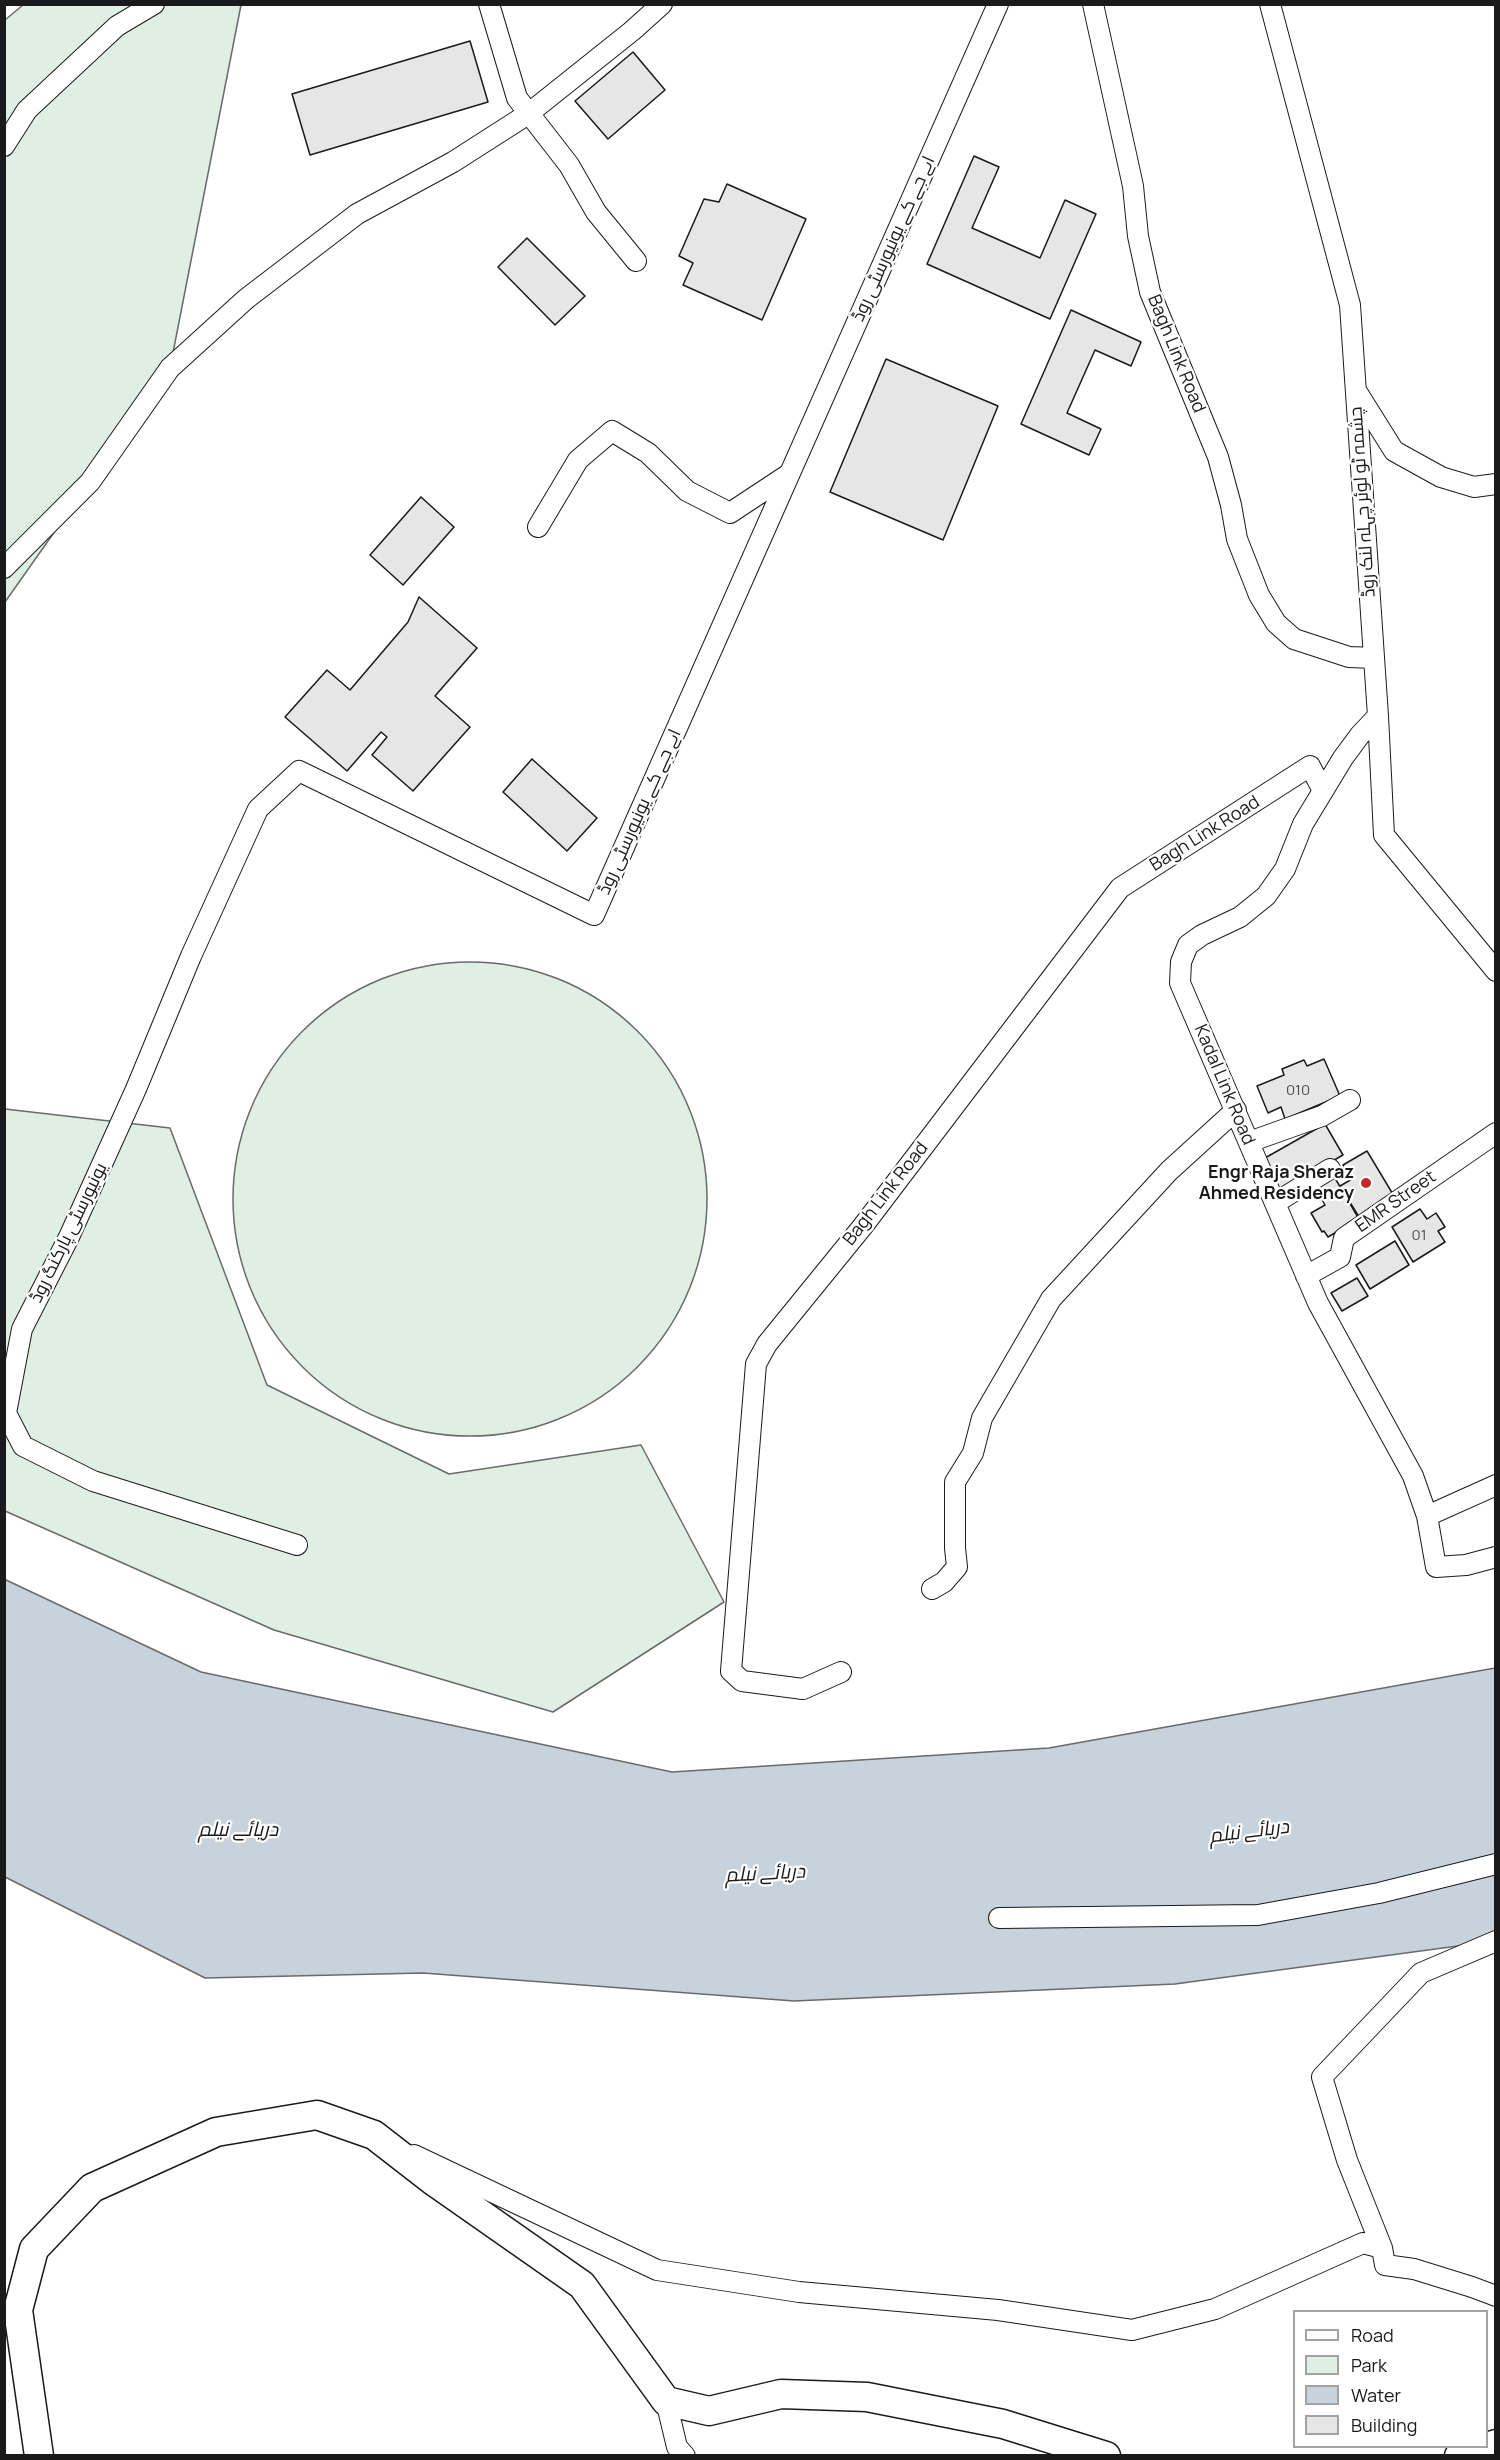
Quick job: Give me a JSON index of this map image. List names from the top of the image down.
{
  "streets": {
    "street": [
      "اے جے کے یونیورسٹی روڈ",
      "Bagh Link Road",
      "چشمہ ٹو لوئر چہلہ لنک روڈ",
      "Kadal Link Road",
      "EMR Street",
      "یونیورسٹی پارکنگ روڈ"
    ]
  },
  "crossings": [
    ["اے جے کے یونیورسٹی روڈ", "یونیورسٹی پارکنگ روڈ"],
    ["Bagh Link Road", "چشمہ ٹو لوئر چہلہ لنک روڈ"],
    ["Bagh Link Road", "Kadal Link Road"],
    ["چشمہ ٹو لوئر چہلہ لنک روڈ", "Kadal Link Road"],
    ["Kadal Link Road", "EMR Street"]
  ],
  "water": ["دریائے نیلم"],
  "places": ["Engr Raja Sheraz Ahmed Residency"],
  "house_numbers": ["010", "01"],
  "legend": [
    "Road",
    "Park",
    "Water",
    "Building"
  ]
}
